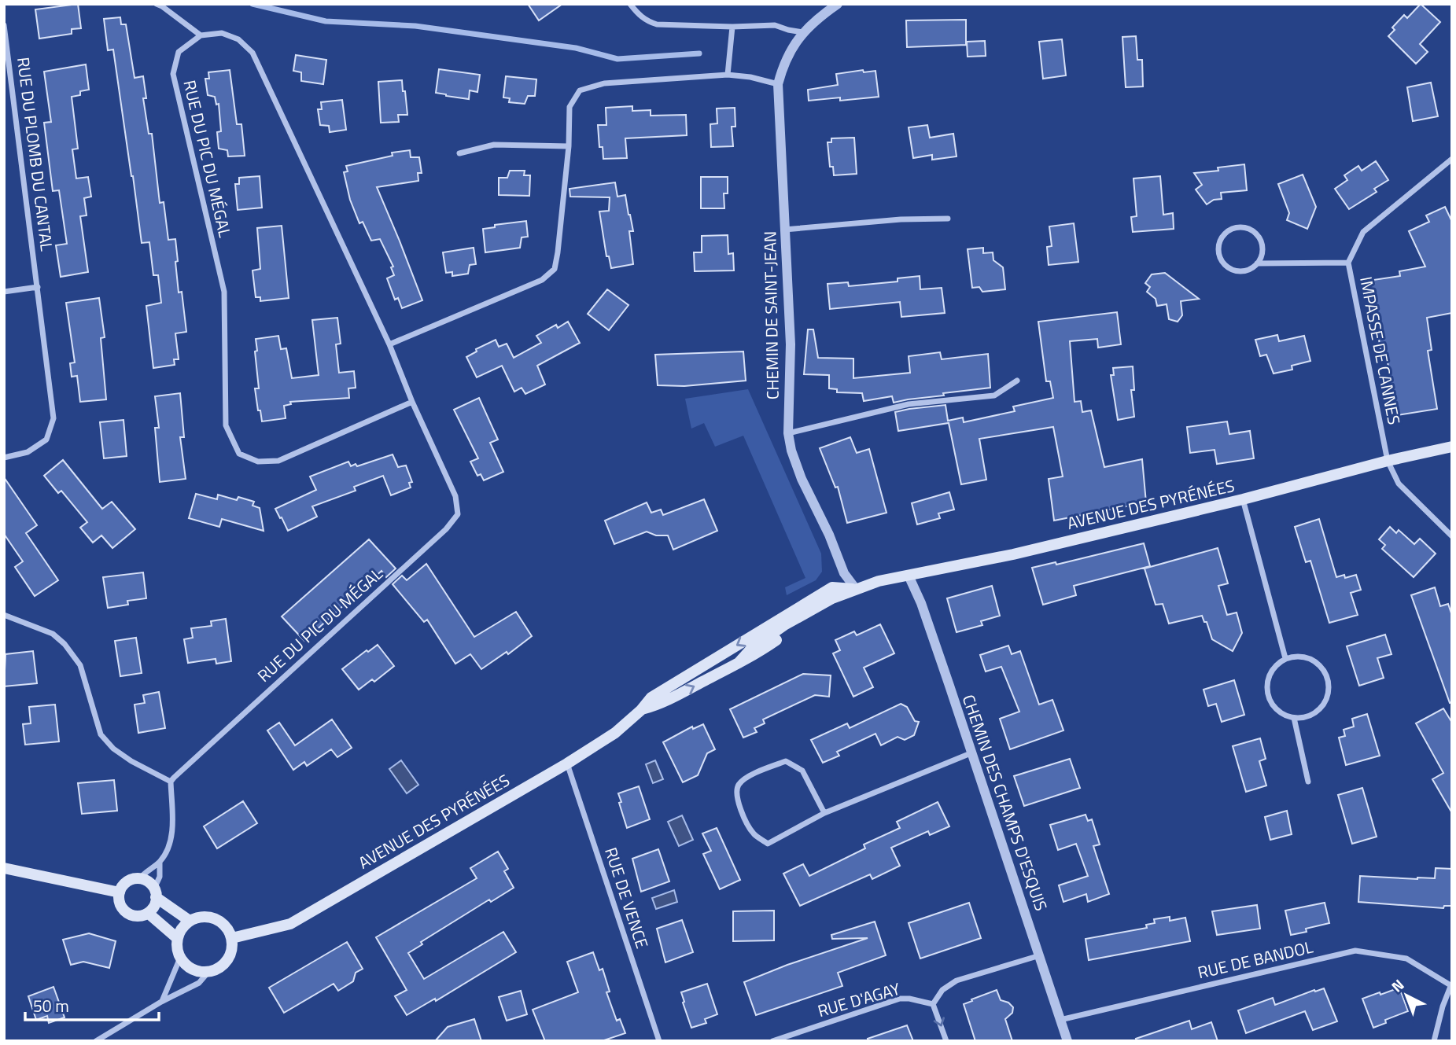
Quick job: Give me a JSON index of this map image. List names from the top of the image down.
{
  "streets": {
    "main road": ["AVENUE DES PYRÉNÉES"],
    "street": [
      "RUE DU PLOMB DU CANTAL",
      "RUE DU PIC DU MÉGAL",
      "CHEMIN DE SAINT-JEAN",
      "IMPASSE DE CANNES",
      "CHEMIN DES CHAMPS D'ESQUIS",
      "RUE DE VENCE",
      "RUE DE BANDOL",
      "RUE D'AGAY"
    ]
  },
  "crossings": [
    ["CHEMIN DE SAINT-JEAN", "AVENUE DES PYRÉNÉES"],
    ["IMPASSE DE CANNES", "AVENUE DES PYRÉNÉES"],
    ["AVENUE DES PYRÉNÉES", "CHEMIN DES CHAMPS D'ESQUIS"],
    ["AVENUE DES PYRÉNÉES", "RUE DE VENCE"],
    ["CHEMIN DES CHAMPS D'ESQUIS", "RUE DE BANDOL"]
  ],
  "scale_bar": "50 m",
  "north": "top left"
}
